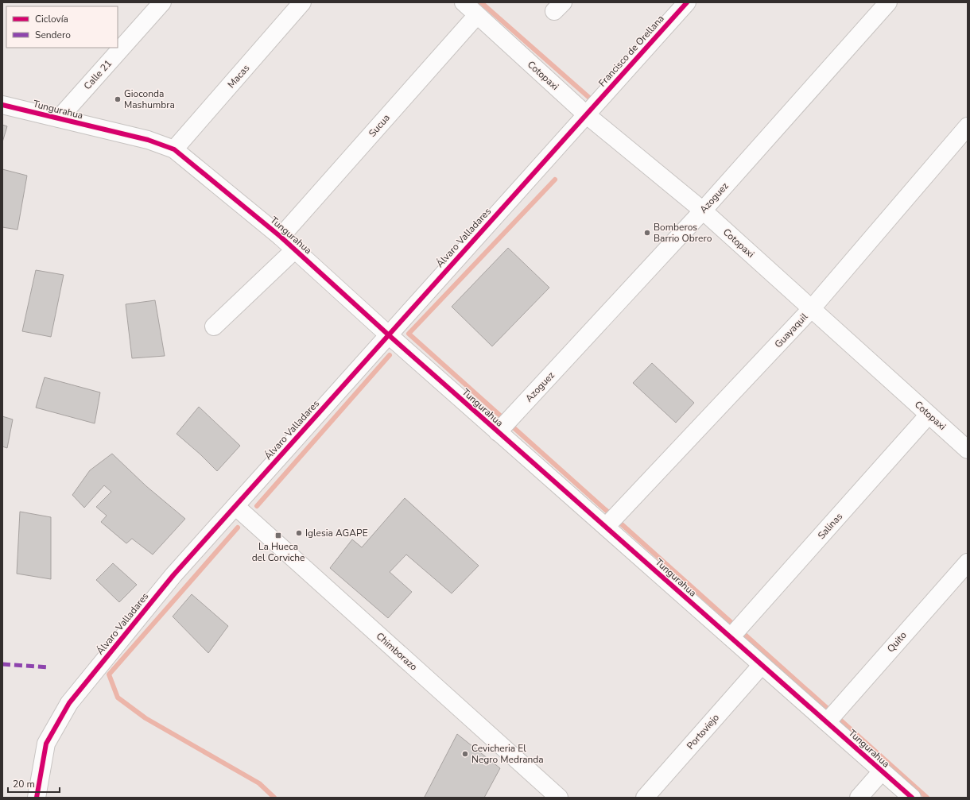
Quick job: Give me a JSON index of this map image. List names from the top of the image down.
{
  "streets": {
    "street": [
      "Francisco de Orellana",
      "Calle 21",
      "Cotopaxi",
      "Macas",
      "Tungurahua",
      "Sucua",
      "Azoguez",
      "Álvaro Valladares",
      "Guayaquil",
      "Salinas",
      "Quito",
      "Chimborazo",
      "Portoviejo"
    ]
  },
  "crossings": [
    ["Francisco de Orellana", "Cotopaxi"],
    ["Francisco de Orellana", "Álvaro Valladares"],
    ["Calle 21", "Tungurahua"],
    ["Cotopaxi", "Sucua"],
    ["Cotopaxi", "Azoguez"],
    ["Cotopaxi", "Álvaro Valladares"],
    ["Cotopaxi", "Guayaquil"],
    ["Cotopaxi", "Salinas"],
    ["Macas", "Tungurahua"],
    ["Tungurahua", "Sucua"],
    ["Tungurahua", "Azoguez"],
    ["Tungurahua", "Álvaro Valladares"],
    ["Tungurahua", "Guayaquil"],
    ["Tungurahua", "Salinas"],
    ["Tungurahua", "Quito"],
    ["Tungurahua", "Portoviejo"],
    ["Álvaro Valladares", "Chimborazo"]
  ],
  "places": {
    "other": [
      "Gioconda Mashumbra",
      "Bomberos Barrio Obrero",
      "Iglesia AGAPE",
      "Cevicheria El Negro Medranda"
    ],
    "transit": ["La Hueca del Corviche"]
  },
  "legend": ["Ciclovía", "Sendero"],
  "scale_bar": "20 m"
}
